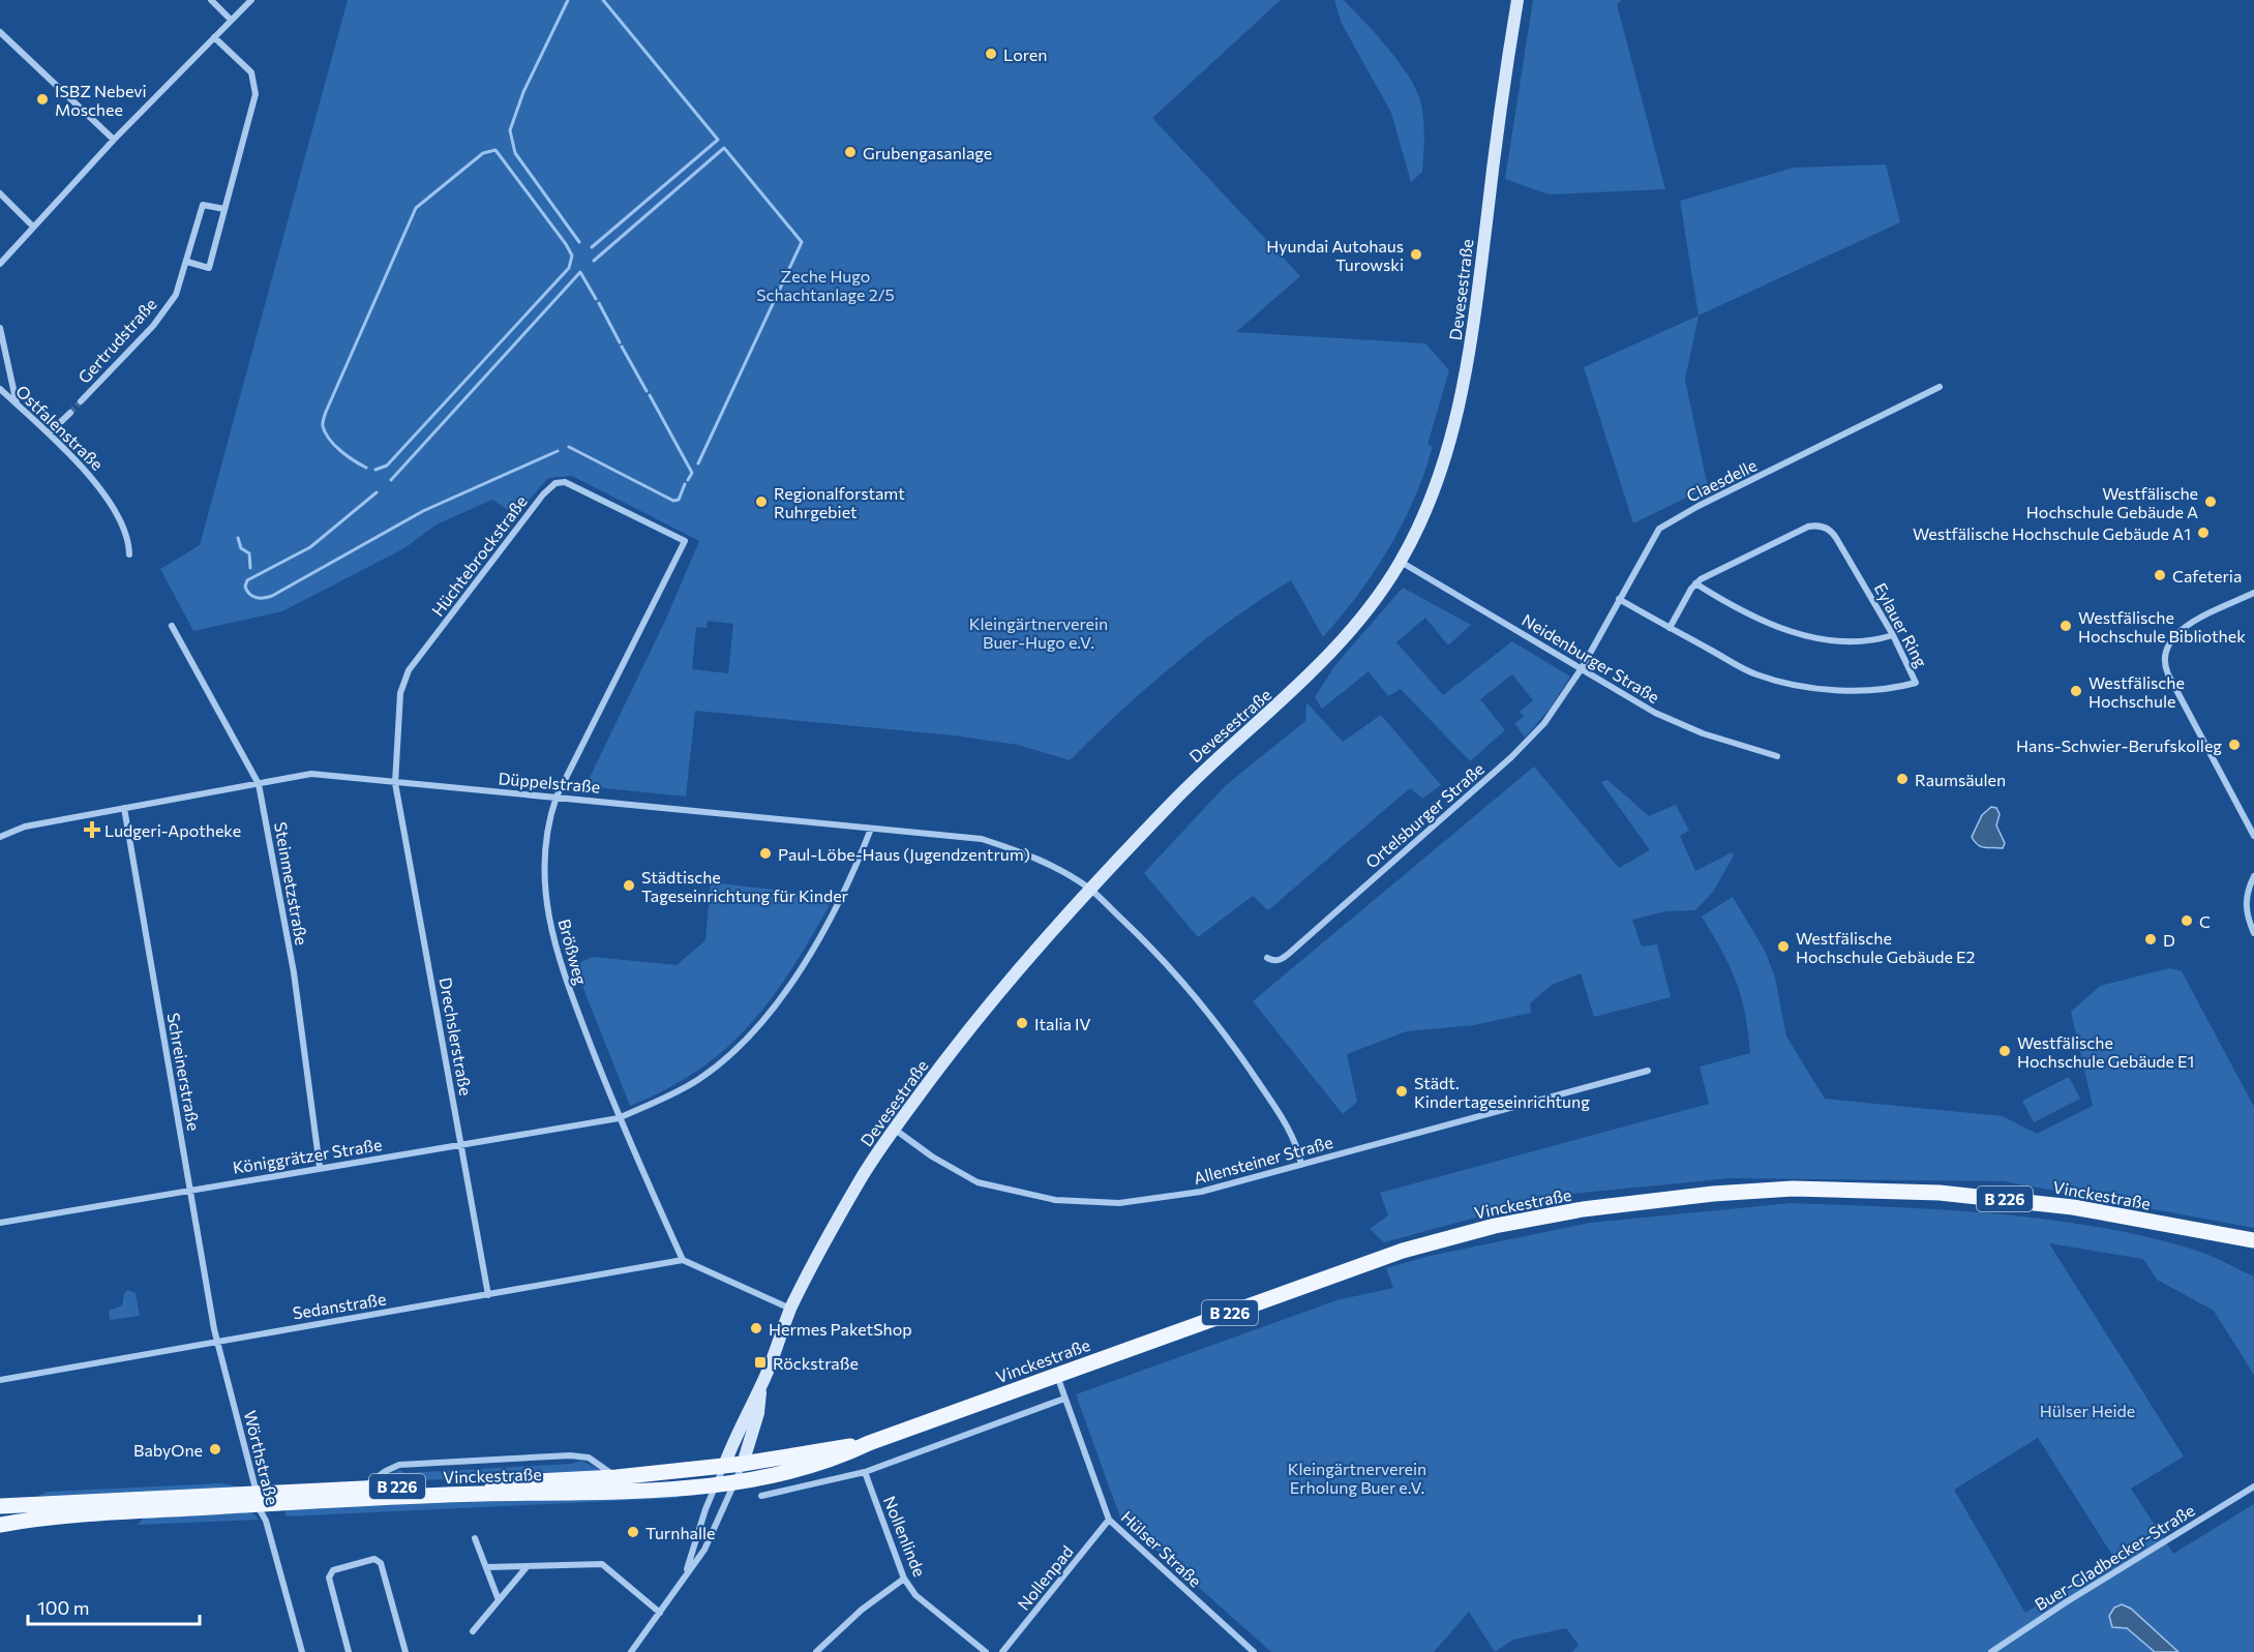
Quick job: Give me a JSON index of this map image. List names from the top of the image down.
{
  "streets": {
    "main road": ["Vinckestraße", "B 226"],
    "street": [
      "Devesestraße",
      "Gertrudstraße",
      "Ostfalenstraße",
      "Claesdelle",
      "Hüchtebrockstraße",
      "Eylauer Ring",
      "Neidenburger Straße",
      "Düppelstraße",
      "Ortelsburger Straße",
      "Steinmetzstraße",
      "Brößweg",
      "Drechslerstraße",
      "Schreinerstraße",
      "Königgrätzer Straße",
      "Allensteiner Straße",
      "Sedanstraße",
      "Wörthstraße",
      "Nollenlinde",
      "Hülser Straße",
      "Buer-Gladbecker-Straße",
      "Nollenpad"
    ]
  },
  "crossings": [
    ["Devesestraße", "Neidenburger Straße"],
    ["Devesestraße", "Düppelstraße"],
    ["Devesestraße", "Allensteiner Straße"],
    ["Devesestraße", "Vinckestraße"],
    ["Claesdelle", "Eylauer Ring"],
    ["Claesdelle", "Neidenburger Straße"],
    ["Claesdelle", "Ortelsburger Straße"],
    ["Hüchtebrockstraße", "Düppelstraße"],
    ["Hüchtebrockstraße", "Brößweg"],
    ["Hüchtebrockstraße", "Drechslerstraße"],
    ["Neidenburger Straße", "Ortelsburger Straße"],
    ["Düppelstraße", "Steinmetzstraße"],
    ["Düppelstraße", "Brößweg"],
    ["Düppelstraße", "Drechslerstraße"],
    ["Düppelstraße", "Schreinerstraße"],
    ["Düppelstraße", "Königgrätzer Straße"],
    ["Düppelstraße", "Allensteiner Straße"],
    ["Steinmetzstraße", "Königgrätzer Straße"],
    ["Brößweg", "Königgrätzer Straße"],
    ["Brößweg", "Sedanstraße"],
    ["Drechslerstraße", "Königgrätzer Straße"],
    ["Drechslerstraße", "Sedanstraße"],
    ["Schreinerstraße", "Königgrätzer Straße"],
    ["Schreinerstraße", "Sedanstraße"],
    ["Schreinerstraße", "Wörthstraße"],
    ["Vinckestraße", "Wörthstraße"],
    ["Vinckestraße", "Hülser Straße"],
    ["Sedanstraße", "Wörthstraße"],
    ["Hülser Straße", "Nollenpad"]
  ],
  "parks": [
    "Zeche Hugo Schachtanlage 2/5",
    "Kleingärtnerverein Buer-Hugo e.V.",
    "Hülser Heide",
    "Kleingärtnerverein Erholung Buer e.V."
  ],
  "places": {
    "other": [
      "Loren",
      "ISBZ Nebevi Moschee",
      "Grubengasanlage",
      "Hyundai Autohaus Turowski",
      "Regionalforstamt Ruhrgebiet",
      "Westfälische Hochschule Gebäude A",
      "Westfälische Hochschule Gebäude A1",
      "Cafeteria",
      "Westfälische Hochschule Bibliothek",
      "Westfälische Hochschule",
      "Hans-Schwier-Berufskolleg",
      "Raumsäulen",
      "Paul-Löbe-Haus (Jugendzentrum)",
      "Städtische Tageseinrichtung für Kinder",
      "C",
      "D",
      "Westfälische Hochschule Gebäude E2",
      "Italia IV",
      "Westfälische Hochschule Gebäude E1",
      "Städt. Kindertageseinrichtung",
      "Hermes PaketShop",
      "BabyOne",
      "Turnhalle"
    ],
    "health": ["Ludgeri-Apotheke"],
    "transit": ["Röckstraße"]
  },
  "scale_bar": "100 m"
}
